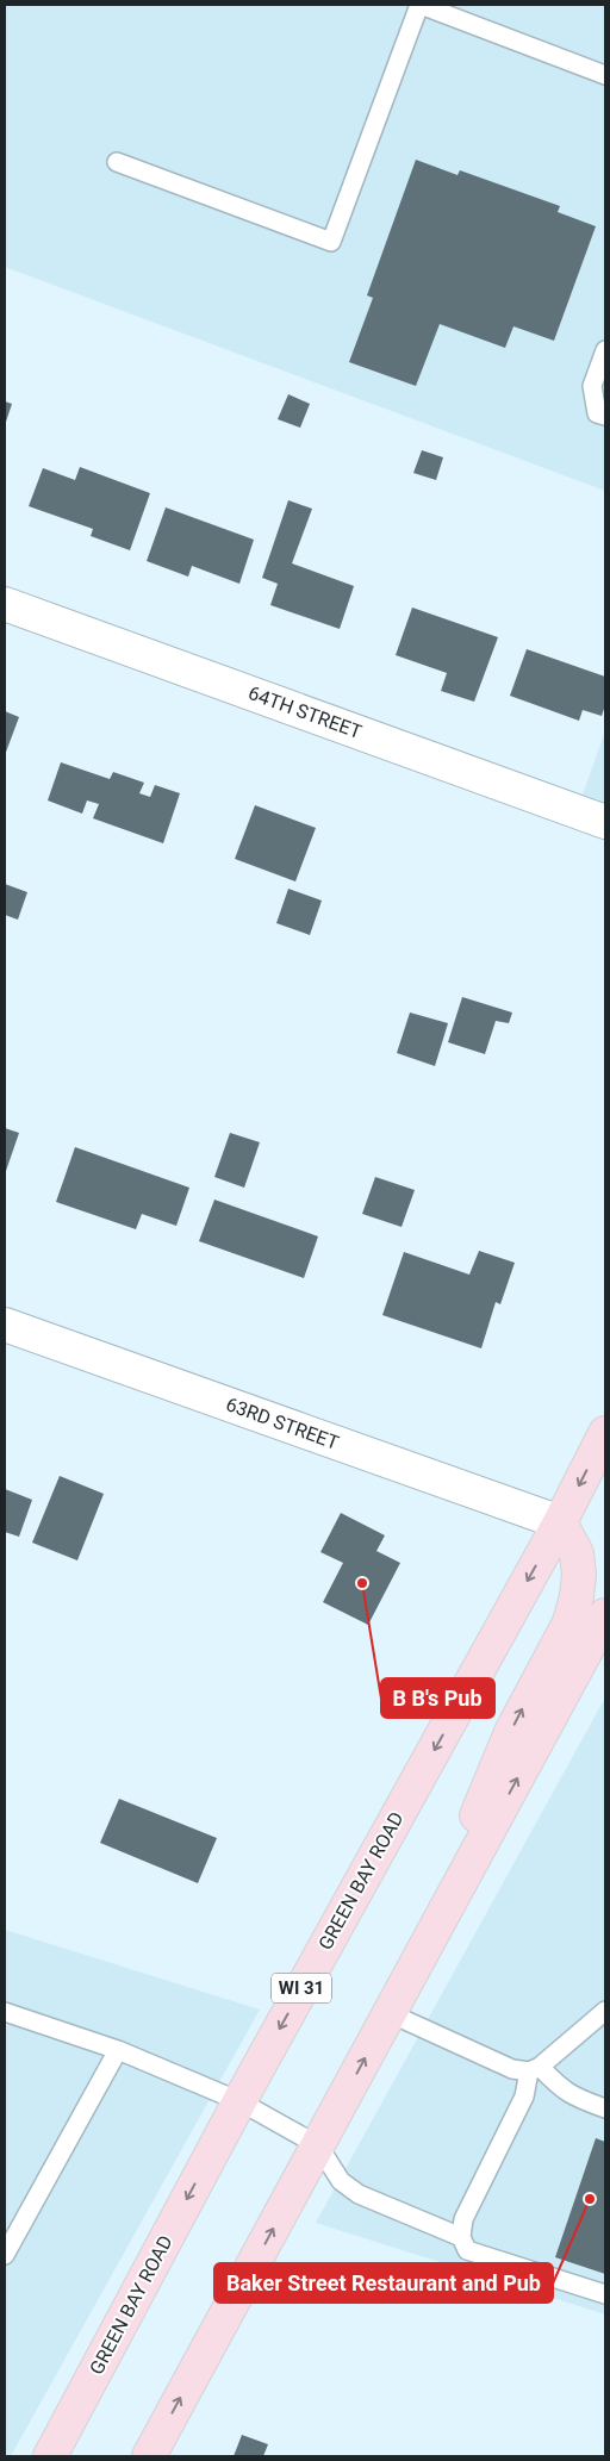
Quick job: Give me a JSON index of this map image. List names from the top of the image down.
{
  "streets": {
    "main road": ["GREEN BAY ROAD", "WI 31"],
    "street": ["64TH STREET", "63RD STREET"]
  },
  "crossings": [
    ["63RD STREET", "GREEN BAY ROAD"]
  ],
  "places": ["B B's Pub", "Baker Street Restaurant and Pub"]
}
